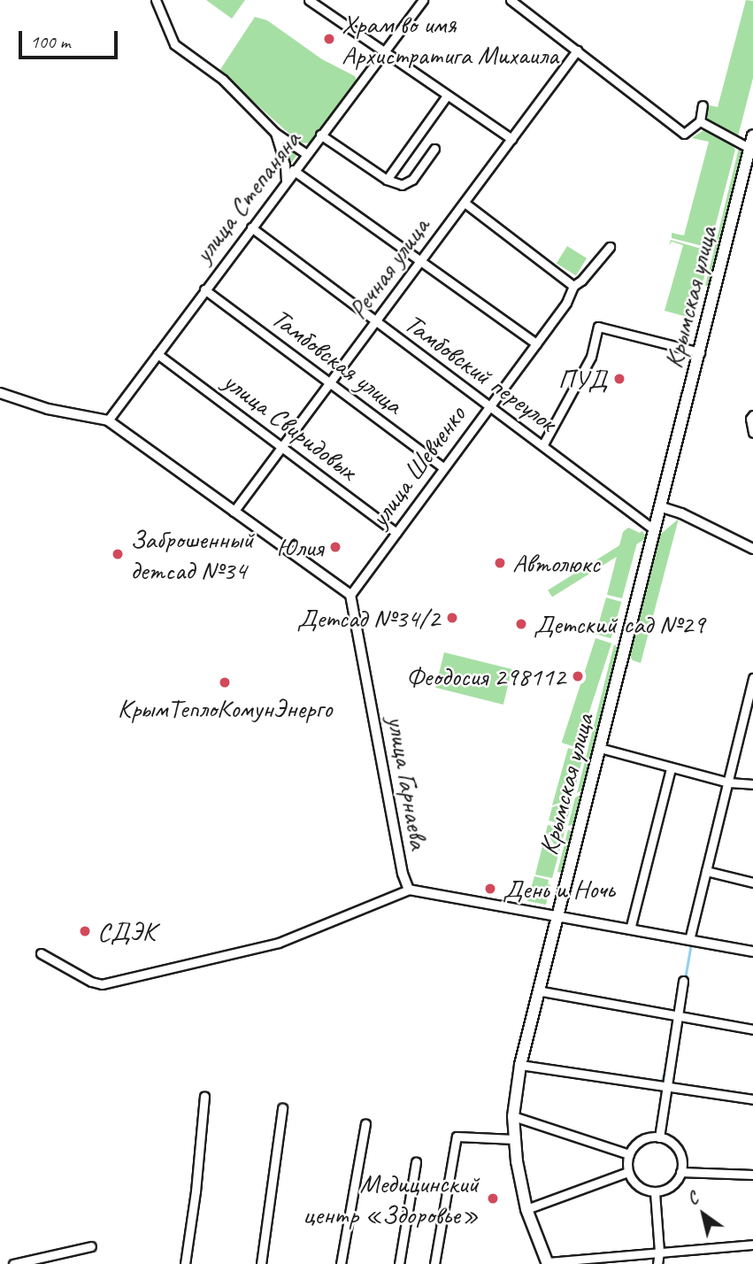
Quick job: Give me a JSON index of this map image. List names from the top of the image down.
{
  "streets": {
    "main road": ["Крымская улица"],
    "street": [
      "улица Степаняна",
      "Речная улица",
      "Тамбовская улица",
      "Тамбовский переулок",
      "улица Свиридовых",
      "улица Шевченко",
      "улица Гарнаева"
    ]
  },
  "crossings": [
    ["улица Степаняна", "Тамбовская улица"],
    ["улица Степаняна", "Тамбовский переулок"],
    ["улица Степаняна", "улица Свиридовых"],
    ["Речная улица", "Тамбовская улица"],
    ["Речная улица", "Тамбовский переулок"],
    ["Речная улица", "улица Свиридовых"],
    ["Крымская улица", "Тамбовский переулок"],
    ["Крымская улица", "улица Гарнаева"],
    ["Тамбовская улица", "улица Шевченко"],
    ["Тамбовский переулок", "улица Шевченко"],
    ["улица Свиридовых", "улица Шевченко"],
    ["улица Шевченко", "улица Гарнаева"]
  ],
  "places": [
    "Храм во имя Архистратига Михаила",
    "ПУД",
    "Юлия",
    "Заброшенный детсад №34",
    "Автолюкс",
    "Детсад №34/2",
    "Детский сад №29",
    "Феодосия 298112",
    "КрымТеплоКомунЭнерго",
    "День и Ночь",
    "СДЭК",
    "Медицинский центр «Здоровье»"
  ],
  "scale_bar": "100 m",
  "north": "top left"
}
